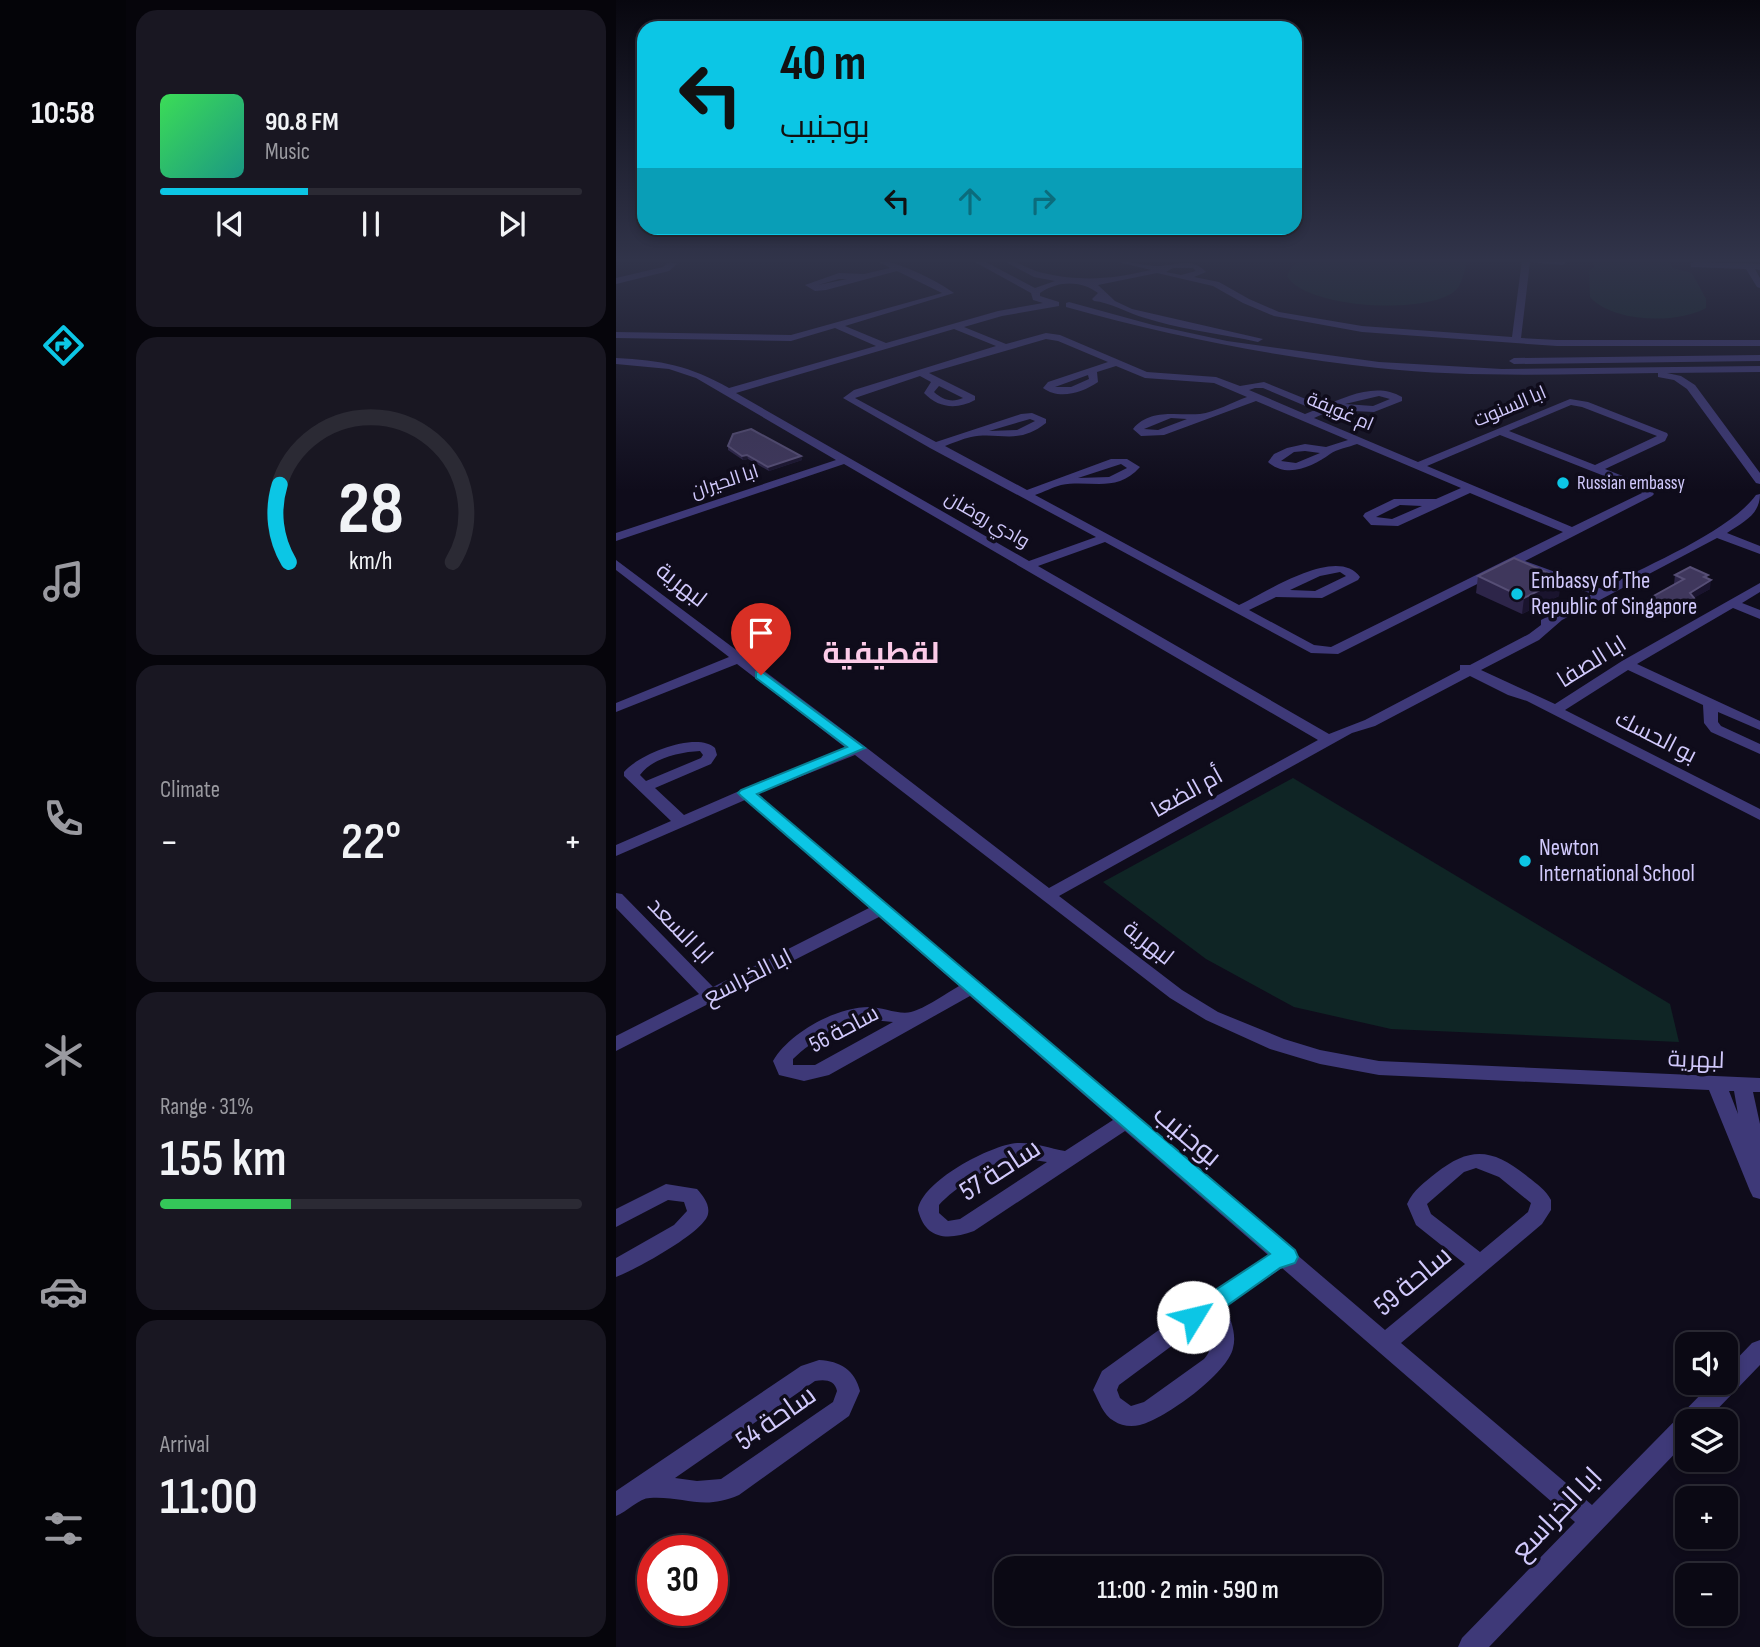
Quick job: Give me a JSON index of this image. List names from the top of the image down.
{
  "streets": {
    "street": [
      "ابا السنوت",
      "ام غويفة",
      "ابا الحيران",
      "وادي روضان",
      "لبهرية",
      "ابا الصفا",
      "بو الحسك",
      "أم الضعا",
      "ابا السعد",
      "ابا الخراسع",
      "ساحة 56",
      "بوجنيب",
      "ساحة 57",
      "ساحة 59",
      "ساحة 54"
    ]
  },
  "crossings": [
    ["ابا السنوت", "ام غويفة"],
    ["ابا الحيران", "وادي روضان"],
    ["وادي روضان", "أم الضعا"],
    ["لبهرية", "أم الضعا"],
    ["ابا الصفا", "بو الحسك"],
    ["بو الحسك", "أم الضعا"],
    ["ابا السعد", "ابا الخراسع"],
    ["ابا الخراسع", "بوجنيب"],
    ["ساحة 56", "بوجنيب"],
    ["بوجنيب", "ساحة 57"],
    ["بوجنيب", "ساحة 59"]
  ],
  "districts": ["لقطيفية"],
  "places": ["Russian embassy", "Embassy of The Republic of Singapore", "Newton International School"],
  "page": {
    "tabs": "10:58",
    "turn": ["40 m", "بوجنيب"],
    "song": ["90.8 FM", "Music"],
    "tile": [
      "Climate",
      ["Range · 31%", "155 km"],
      ["Arrival", "11:00"]
    ],
    "heat": ["−", "22°", "+"],
    "map_buttons": ["+", "−"],
    "limit": "30",
    "trip": "11:00 · 2 min · 590 m",
    "gauge": ["28", "km/h"]
  }
}
